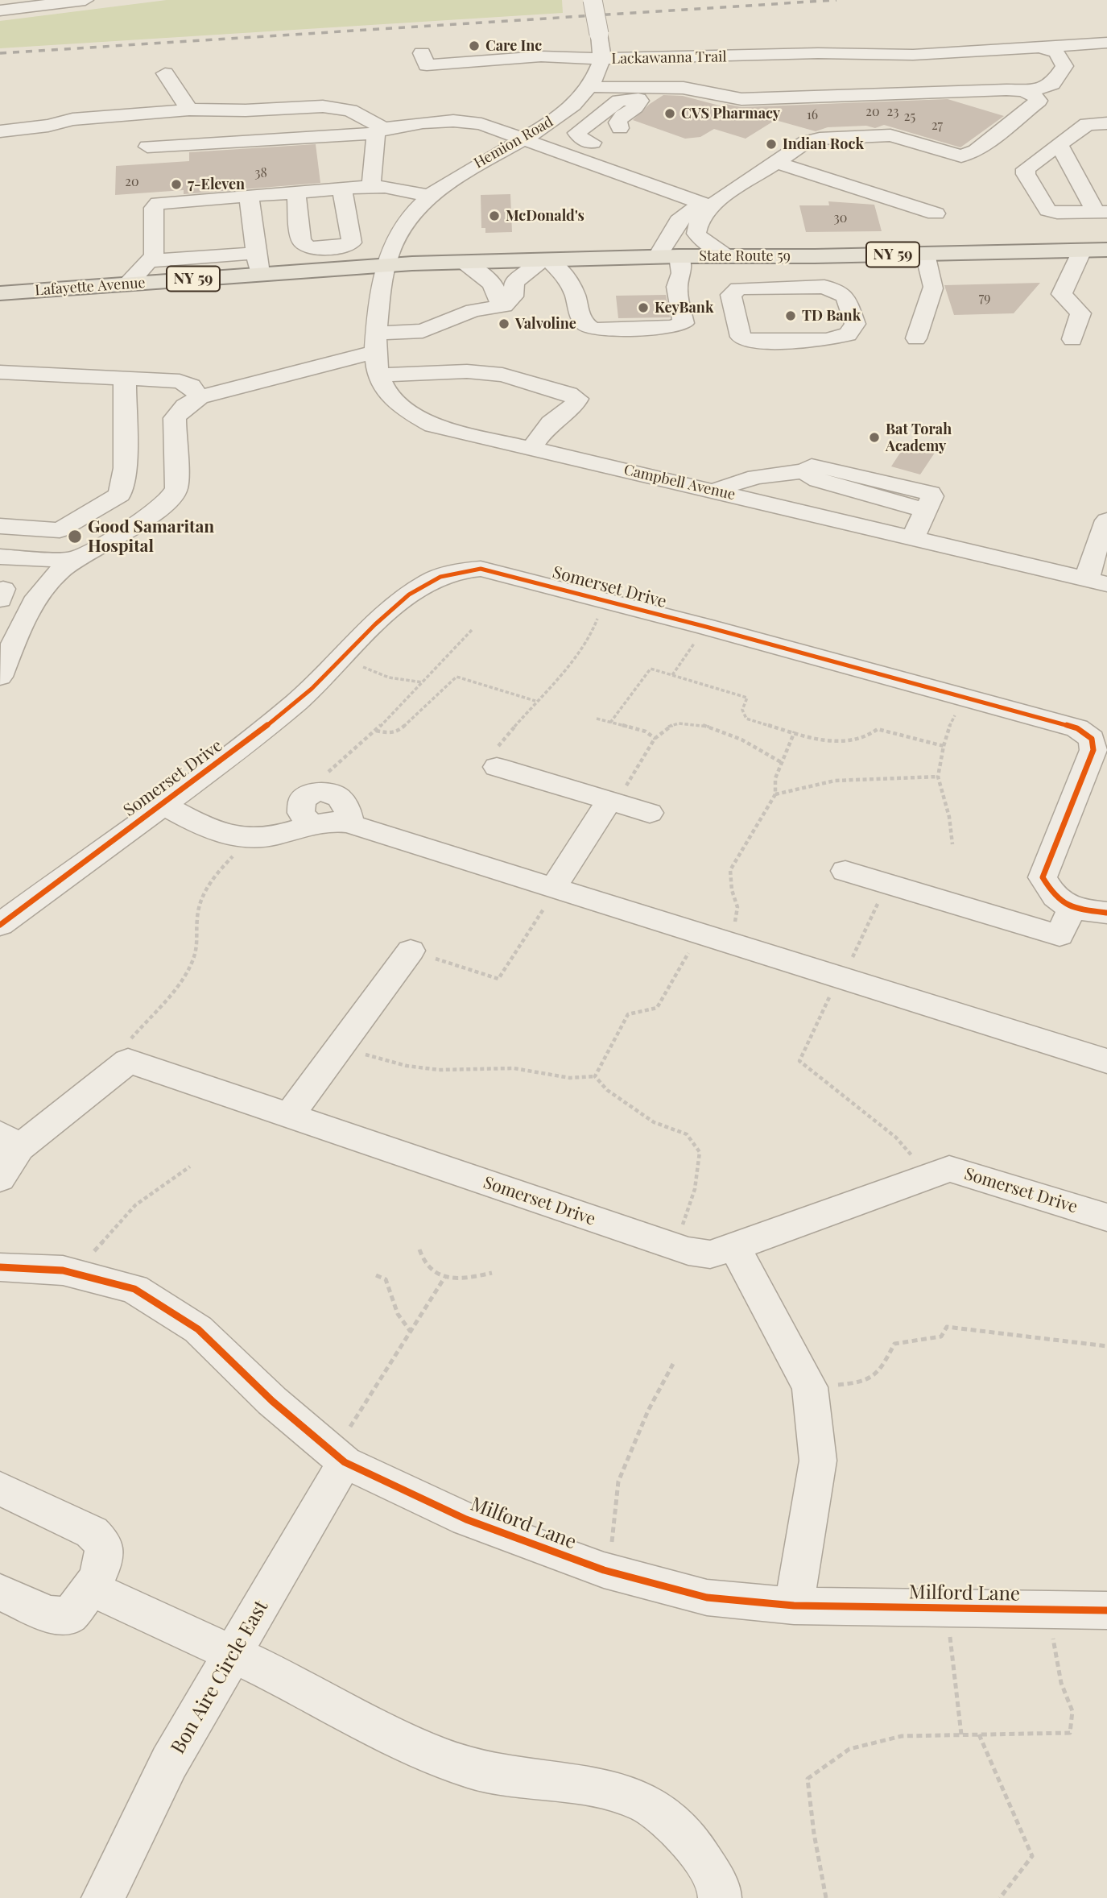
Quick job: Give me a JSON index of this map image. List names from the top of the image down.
{
  "streets": {
    "main road": ["NY 59", "State Route 59", "Lafayette Avenue"],
    "street": [
      "Lackawanna Trail",
      "Hemion Road",
      "Campbell Avenue",
      "Somerset Drive",
      "Milford Lane",
      "Bon Aire Circle East"
    ]
  },
  "crossings": [
    ["Lackawanna Trail", "Hemion Road"],
    ["Hemion Road", "State Route 59"],
    ["Hemion Road", "Lafayette Avenue"],
    ["Hemion Road", "Campbell Avenue"],
    ["State Route 59", "Lafayette Avenue"],
    ["State Route 59", "Campbell Avenue"],
    ["Lafayette Avenue", "Campbell Avenue"],
    ["Milford Lane", "Bon Aire Circle East"]
  ],
  "places": [
    "Care Inc",
    "CVS Pharmacy",
    "Indian Rock",
    "7-Eleven",
    "McDonald's",
    "KeyBank",
    "TD Bank",
    "Valvoline",
    "Bat Torah Academy",
    "Good Samaritan Hospital"
  ],
  "house_numbers": [
    "20",
    "23",
    "16",
    "25",
    "27",
    "38",
    "20",
    "30",
    "79"
  ]
}
